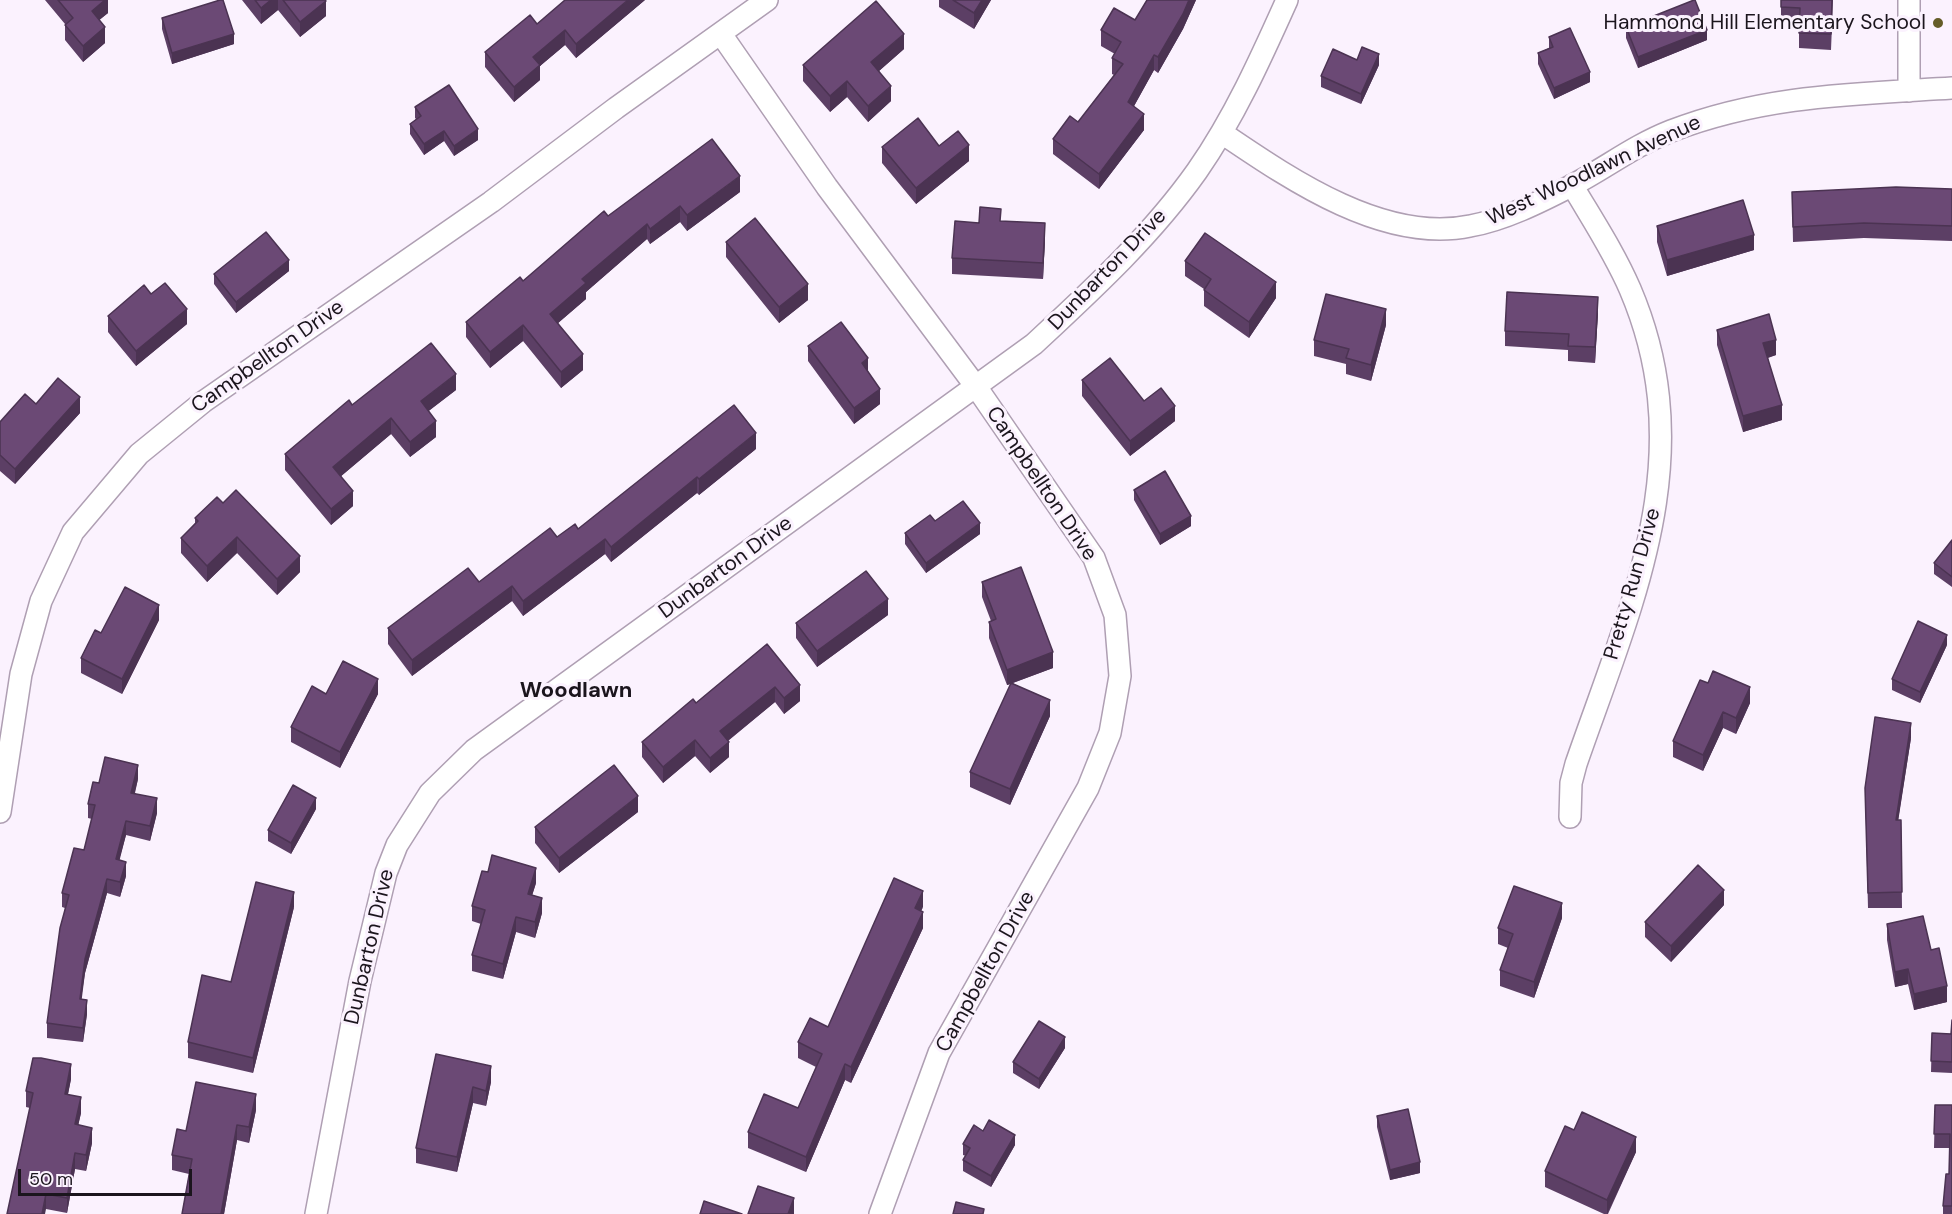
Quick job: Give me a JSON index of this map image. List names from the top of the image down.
{
  "streets": {
    "street": [
      "West Woodlawn Avenue",
      "Dunbarton Drive",
      "Campbellton Drive",
      "Pretty Run Drive"
    ]
  },
  "crossings": [
    ["West Woodlawn Avenue", "Dunbarton Drive"],
    ["West Woodlawn Avenue", "Pretty Run Drive"],
    ["Dunbarton Drive", "Campbellton Drive"]
  ],
  "districts": ["Woodlawn"],
  "places": ["Hammond Hill Elementary School"],
  "scale_bar": "50 m"
}
